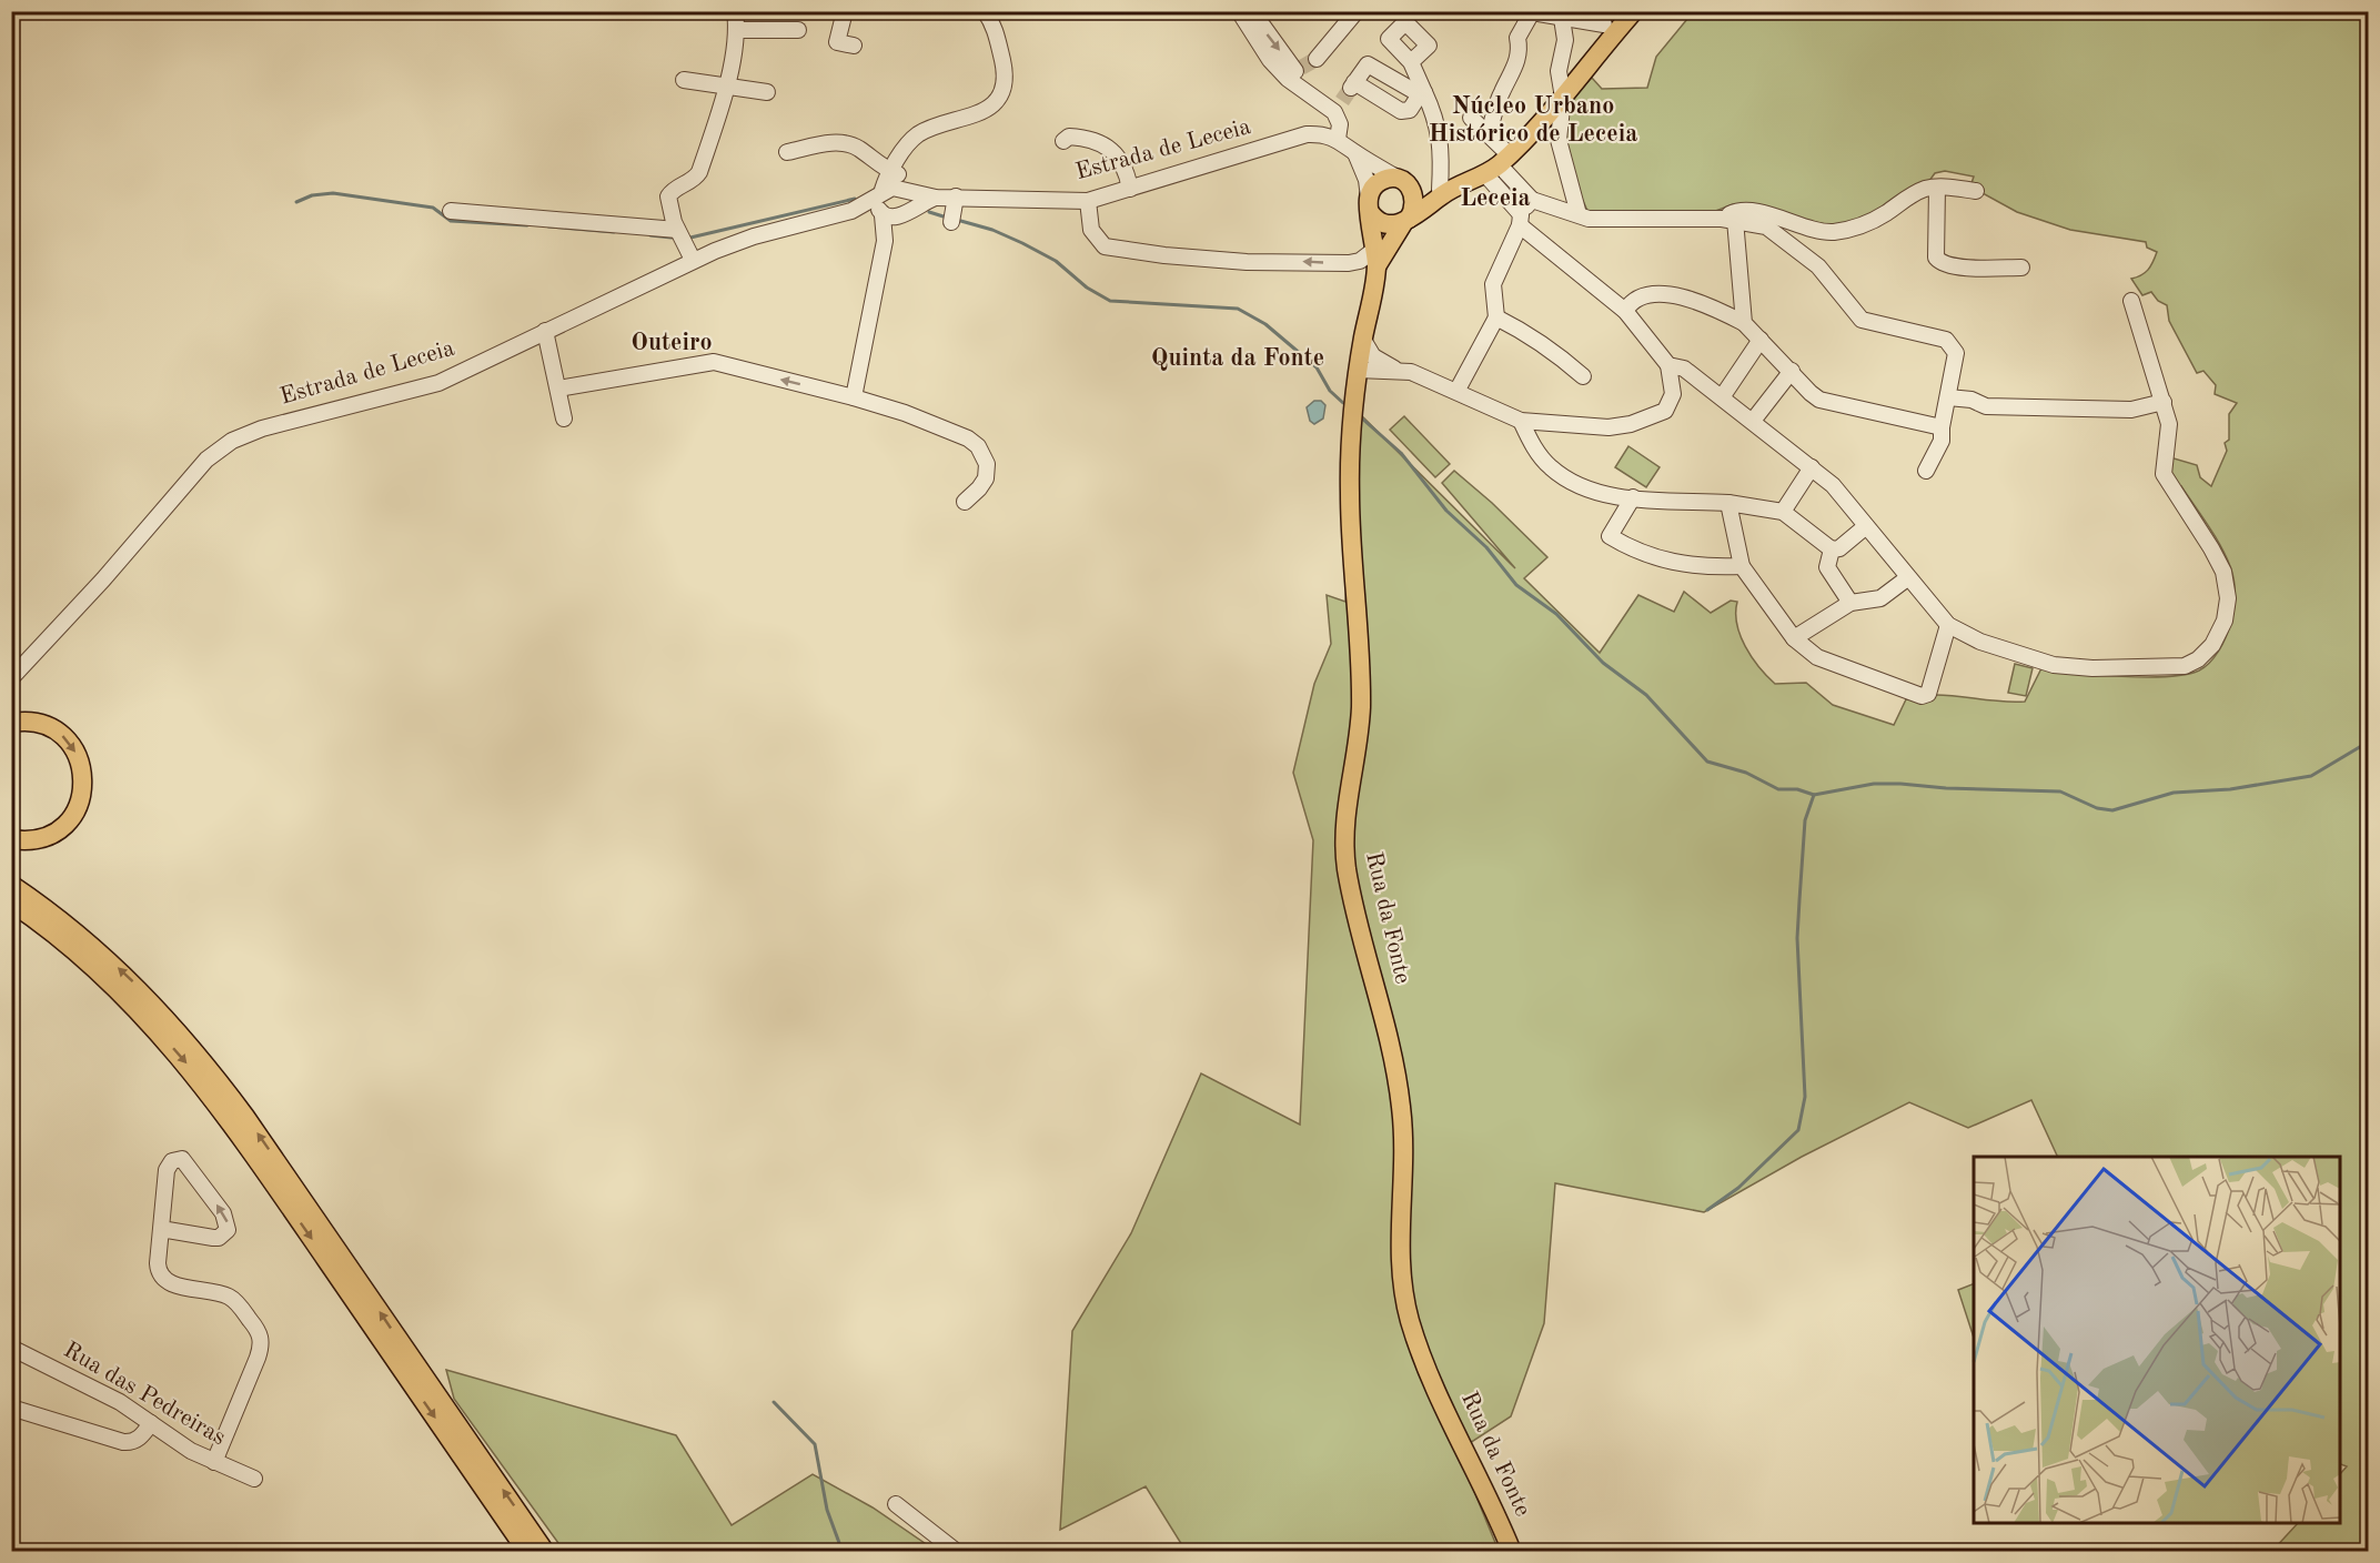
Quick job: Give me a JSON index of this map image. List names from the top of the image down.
{
  "streets": {
    "main road": ["Rua da Fonte"],
    "street": ["Estrada de Leceia", "Rua das Pedreiras"]
  },
  "districts": [
    "Núcleo Urbano Histórico de Leceia",
    "Leceia",
    "Outeiro",
    "Quinta da Fonte"
  ]
}
